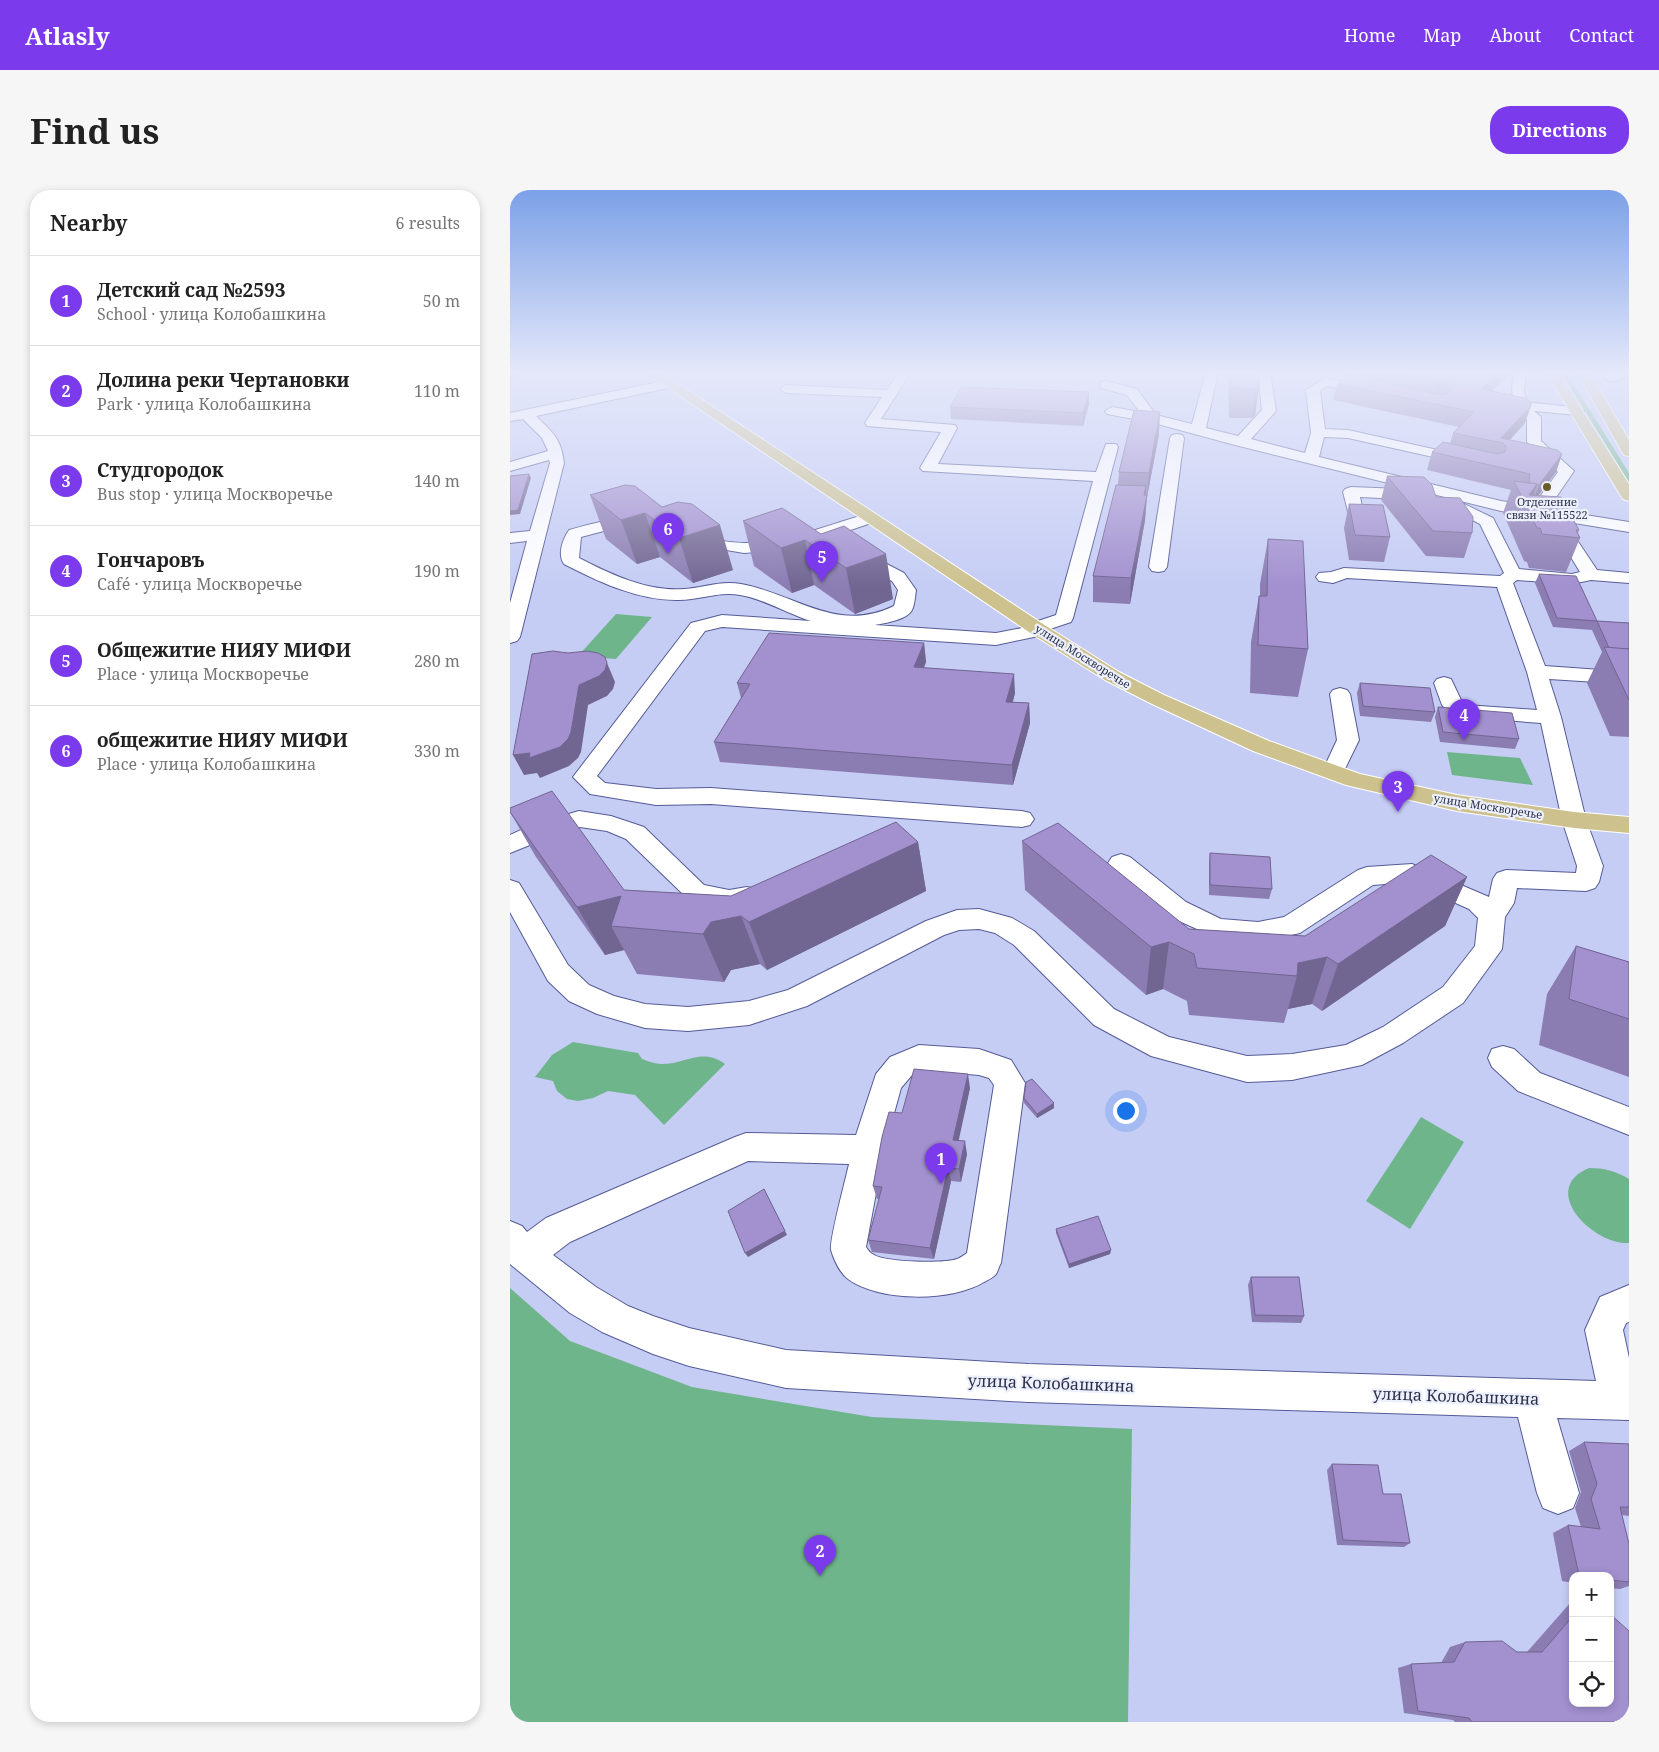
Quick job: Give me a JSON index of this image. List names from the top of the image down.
{
  "streets": {
    "main road": ["улица Москворечье"],
    "street": ["улица Колобашкина"]
  },
  "places": ["Отделение связи №115522"],
  "page": {
    "header": "Atlasly",
    "nav": [
      "Home",
      "Map",
      "About",
      "Contact"
    ],
    "buttons": "Directions",
    "title": "Find us",
    "heading": ["Nearby", "6 results"],
    "list": [
      {
        "mark": "1",
        "name": "Детский сад №2593",
        "note": "School · улица Колобашкина",
        "value": "50 m"
      },
      {
        "mark": "2",
        "name": "Долина реки Чертановки",
        "note": "Park · улица Колобашкина",
        "value": "110 m"
      },
      {
        "mark": "3",
        "name": "Студгородок",
        "note": "Bus stop · улица Москворечье",
        "value": "140 m"
      },
      {
        "mark": "4",
        "name": "Гончаровъ",
        "note": "Café · улица Москворечье",
        "value": "190 m"
      },
      {
        "mark": "5",
        "name": "Общежитие НИЯУ МИФИ",
        "note": "Place · улица Москворечье",
        "value": "280 m"
      },
      {
        "mark": "6",
        "name": "общежитие НИЯУ МИФИ",
        "note": "Place · улица Колобашкина",
        "value": "330 m"
      }
    ],
    "pins": [
      "6",
      "5",
      "4",
      "3",
      "1",
      "2"
    ],
    "map_buttons": ["+", "−"]
  }
}
